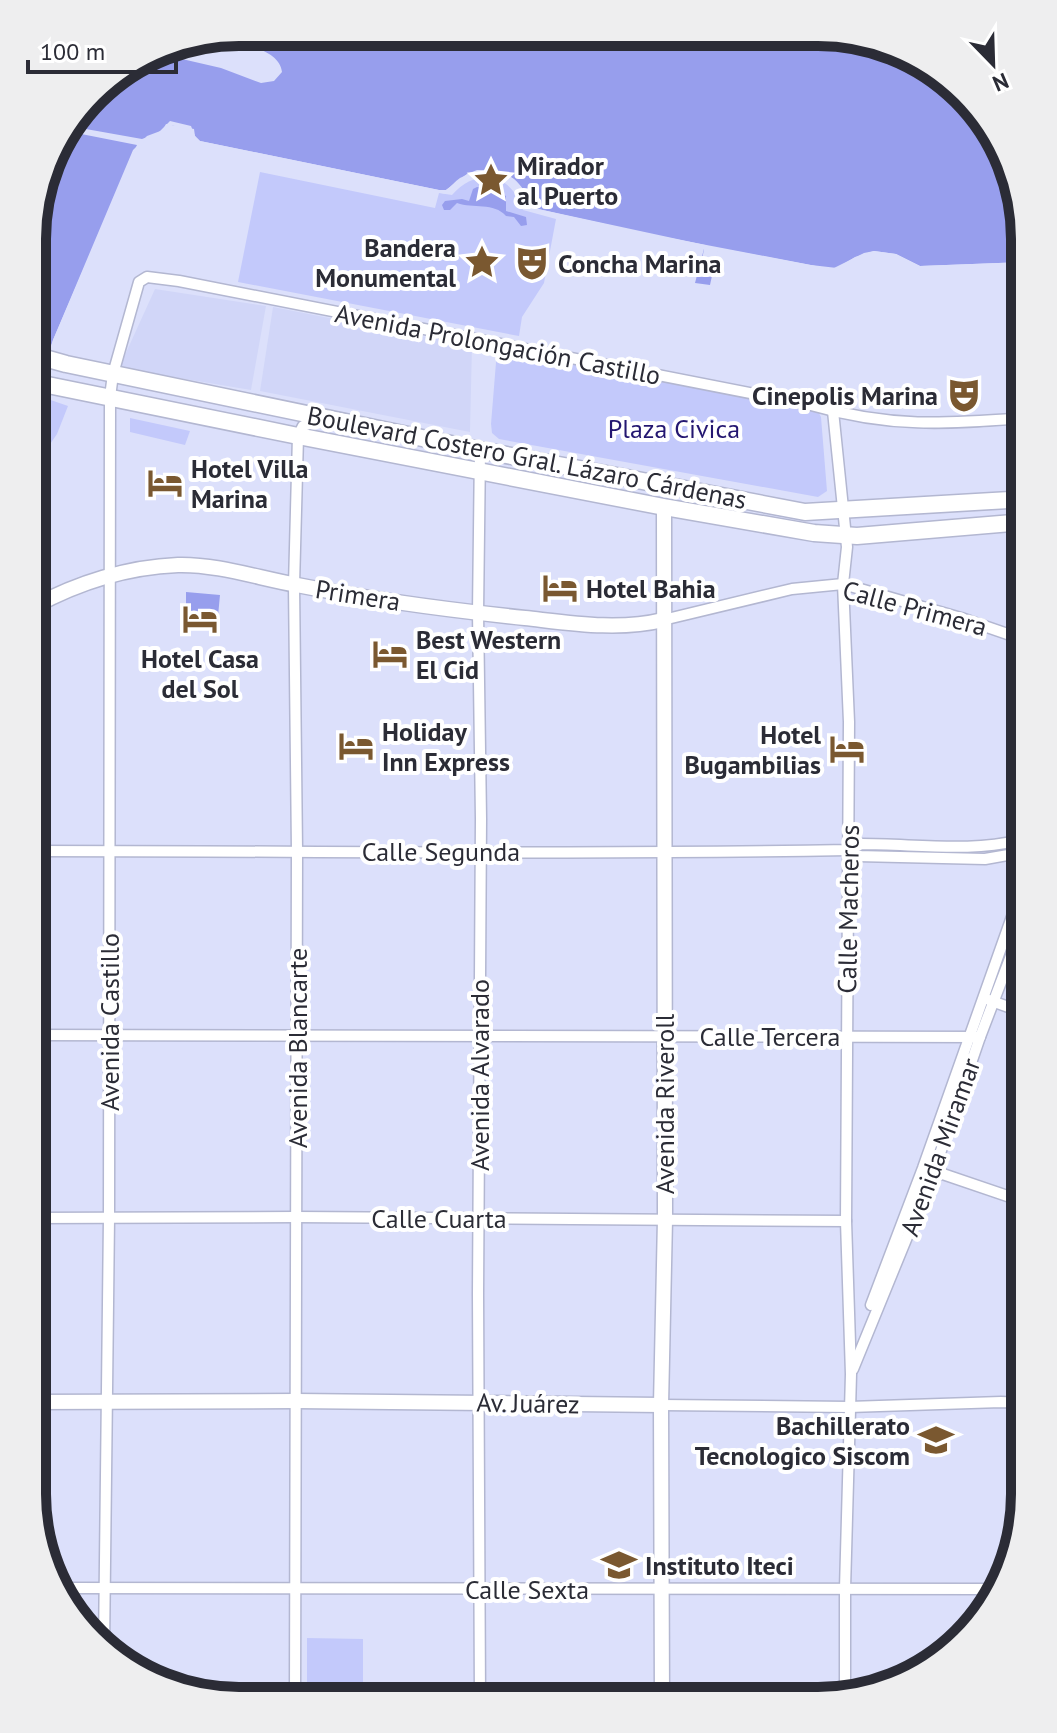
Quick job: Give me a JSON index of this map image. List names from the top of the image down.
{
  "streets": {
    "highway": ["Boulevard Costero Gral. Lázaro Cárdenas"],
    "main road": ["Primera", "Avenida Riveroll", "Av. Juárez"],
    "street": [
      "Avenida Prolongación Castillo",
      "Calle Primera",
      "Calle Segunda",
      "Calle Macheros",
      "Avenida Castillo",
      "Calle Tercera",
      "Avenida Blancarte",
      "Avenida Alvarado",
      "Avenida Miramar",
      "Calle Cuarta",
      "Calle Sexta"
    ]
  },
  "crossings": [
    ["Avenida Prolongación Castillo", "Boulevard Costero Gral. Lázaro Cárdenas"],
    ["Avenida Prolongación Castillo", "Calle Macheros"],
    ["Avenida Prolongación Castillo", "Avenida Castillo"],
    ["Boulevard Costero Gral. Lázaro Cárdenas", "Calle Macheros"],
    ["Boulevard Costero Gral. Lázaro Cárdenas", "Avenida Castillo"],
    ["Boulevard Costero Gral. Lázaro Cárdenas", "Avenida Blancarte"],
    ["Boulevard Costero Gral. Lázaro Cárdenas", "Avenida Alvarado"],
    ["Boulevard Costero Gral. Lázaro Cárdenas", "Avenida Riveroll"],
    ["Primera", "Calle Primera"],
    ["Primera", "Avenida Castillo"],
    ["Primera", "Avenida Blancarte"],
    ["Primera", "Avenida Alvarado"],
    ["Primera", "Avenida Riveroll"],
    ["Calle Primera", "Calle Macheros"],
    ["Calle Primera", "Avenida Riveroll"],
    ["Calle Segunda", "Calle Macheros"],
    ["Calle Segunda", "Avenida Castillo"],
    ["Calle Segunda", "Avenida Blancarte"],
    ["Calle Segunda", "Avenida Alvarado"],
    ["Calle Segunda", "Avenida Riveroll"],
    ["Calle Macheros", "Calle Tercera"],
    ["Calle Macheros", "Avenida Miramar"],
    ["Calle Macheros", "Calle Cuarta"],
    ["Calle Macheros", "Av. Juárez"],
    ["Avenida Castillo", "Calle Tercera"],
    ["Avenida Castillo", "Calle Cuarta"],
    ["Avenida Castillo", "Av. Juárez"],
    ["Avenida Castillo", "Calle Sexta"],
    ["Calle Tercera", "Avenida Blancarte"],
    ["Calle Tercera", "Avenida Alvarado"],
    ["Calle Tercera", "Avenida Riveroll"],
    ["Calle Tercera", "Avenida Miramar"],
    ["Avenida Blancarte", "Calle Cuarta"],
    ["Avenida Blancarte", "Av. Juárez"],
    ["Avenida Blancarte", "Calle Sexta"],
    ["Avenida Alvarado", "Calle Cuarta"],
    ["Avenida Alvarado", "Av. Juárez"],
    ["Avenida Alvarado", "Calle Sexta"],
    ["Avenida Riveroll", "Calle Cuarta"],
    ["Avenida Riveroll", "Av. Juárez"],
    ["Avenida Riveroll", "Calle Sexta"]
  ],
  "parks": ["Plaza Civica"],
  "places": {
    "place": ["Mirador al Puerto", "Bandera Monumental"],
    "theatre": ["Concha Marina", "Cinepolis Marina"],
    "hotel": [
      "Hotel Villa Marina",
      "Hotel Bahia",
      "Hotel Casa del Sol",
      "Best Western El Cid",
      "Holiday Inn Express",
      "Hotel Bugambilias"
    ],
    "school or university": ["Bachillerato Tecnologico Siscom", "Instituto Iteci"]
  },
  "scale_bar": "100 m",
  "north": "bottom right"
}
